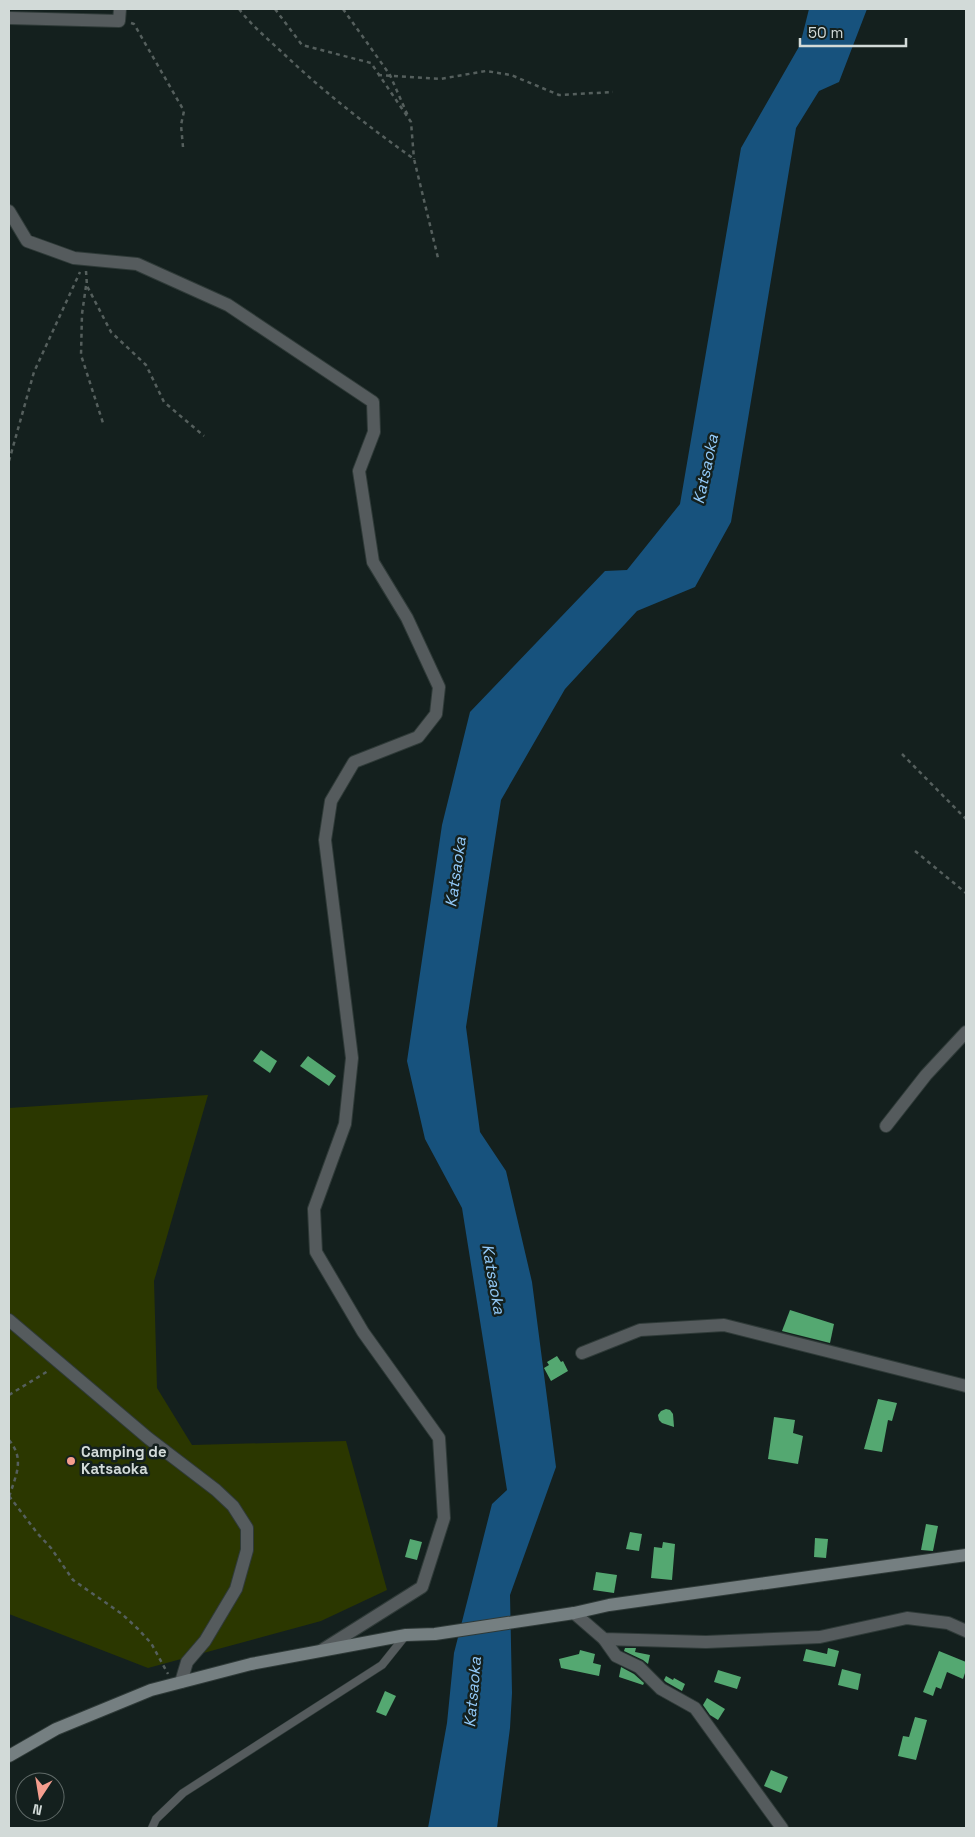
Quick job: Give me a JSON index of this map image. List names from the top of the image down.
{
  "water": ["Katsaoka"],
  "places": ["Camping de Katsaoka"],
  "scale_bar": "50 m",
  "north": "bottom"
}
